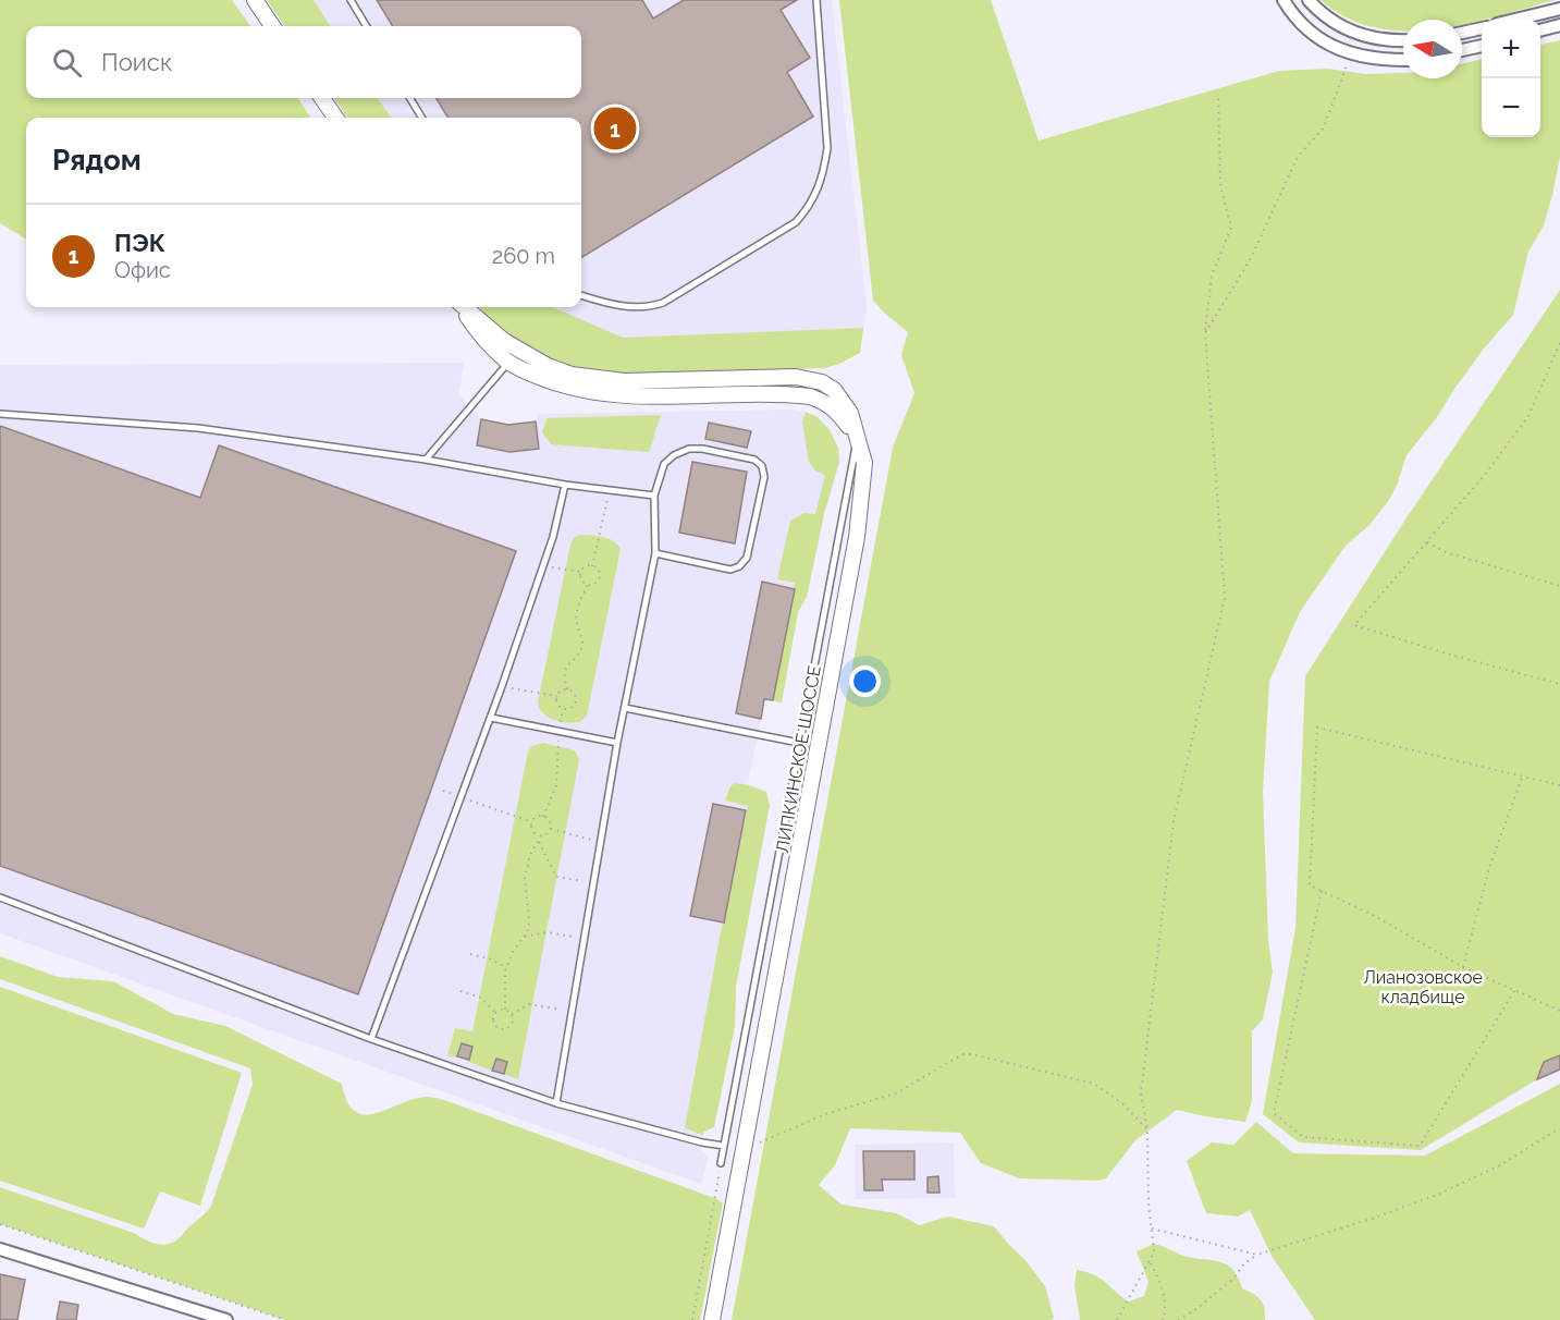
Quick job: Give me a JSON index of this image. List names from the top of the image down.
{
  "streets": {
    "street": ["ЛИПКИНСКОЕ ШОССЕ"]
  },
  "parks": ["Лианозовское кладбище"],
  "north": "left",
  "page": {
    "map_buttons": ["+", "−"],
    "search": "Поиск",
    "pins": "1",
    "heading": "Рядом",
    "list": [
      {
        "mark": "1",
        "name": "ПЭК",
        "note": "Офис",
        "value": "260 m"
      }
    ]
  }
}
